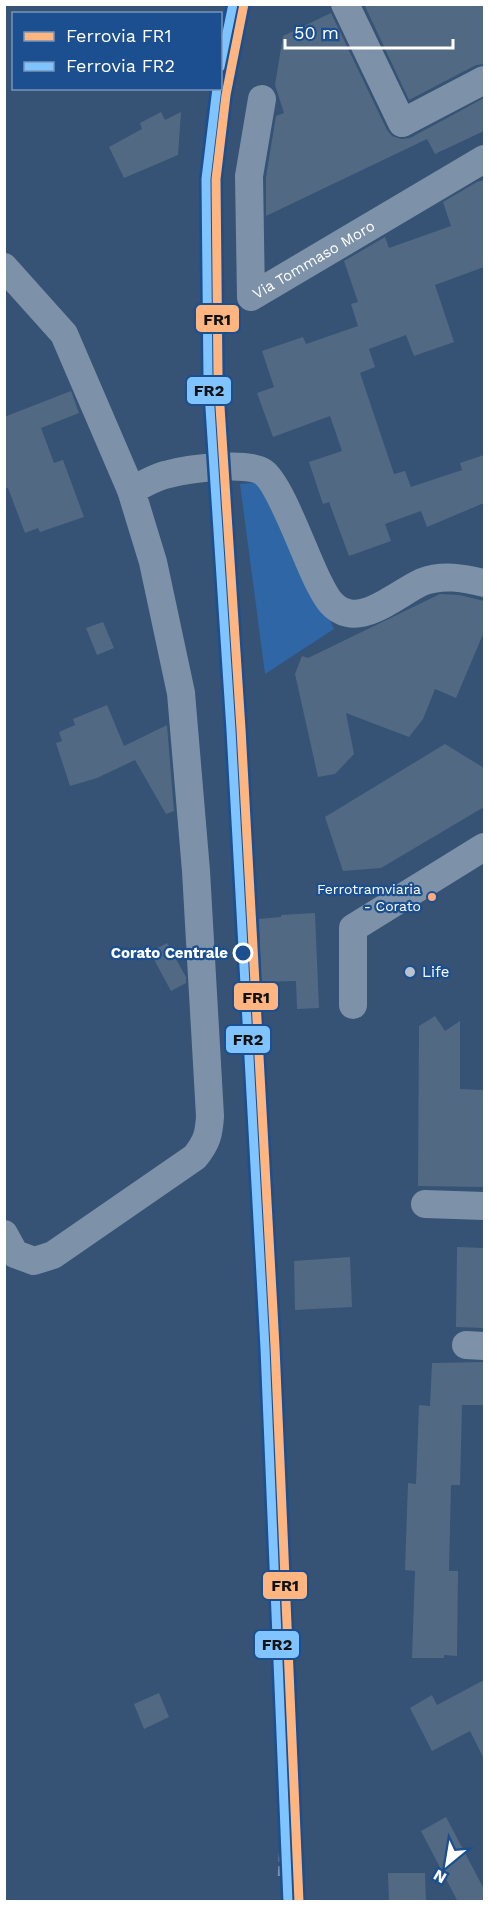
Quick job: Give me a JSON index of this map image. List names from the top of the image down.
{
  "streets": {
    "street": ["Via Tommaso Moro"]
  },
  "places": ["Ferrotramviaria - Corato", "Corato Centrale", "Life"],
  "lines": ["rail line FR1", "rail line FR2"],
  "legend": ["Ferrovia FR1", "Ferrovia FR2"],
  "scale_bar": "50 m",
  "north": "bottom left"
}
